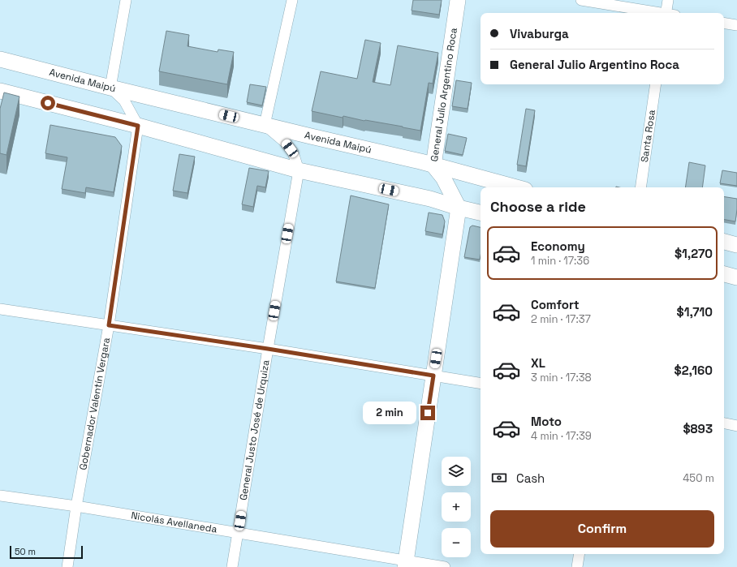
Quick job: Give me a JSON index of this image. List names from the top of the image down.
{
  "streets": {
    "main road": ["Avenida Maipú", "General Julio Argentino Roca"],
    "street": [
      "Santa Rosa",
      "Gobernador Valentín Vergara",
      "General Justo José de Urquiza",
      "Nicolás Avellaneda"
    ]
  },
  "crossings": [
    ["Avenida Maipú", "General Julio Argentino Roca"],
    ["Avenida Maipú", "General Justo José de Urquiza"],
    ["Gobernador Valentín Vergara", "Nicolás Avellaneda"],
    ["General Justo José de Urquiza", "Nicolás Avellaneda"]
  ],
  "scale_bar": "50 m",
  "page": {
    "banner": ["Vivaburga", "General Julio Argentino Roca"],
    "heading": "Choose a ride",
    "list": [
      {
        "name": "Economy",
        "note": "1 min · 17:36",
        "value": "$1,270"
      },
      {
        "name": "Comfort",
        "note": "2 min · 17:37",
        "value": "$1,710"
      },
      {
        "name": "XL",
        "note": "3 min · 17:38",
        "value": "$2,160"
      },
      {
        "name": "Moto",
        "note": "4 min · 17:39",
        "value": "$893"
      }
    ],
    "bubble": "2 min",
    "map_buttons": ["+", "−"],
    "pay": ["Cash", "450 m"],
    "buttons": "Confirm",
    "scale": "50 m"
  }
}
